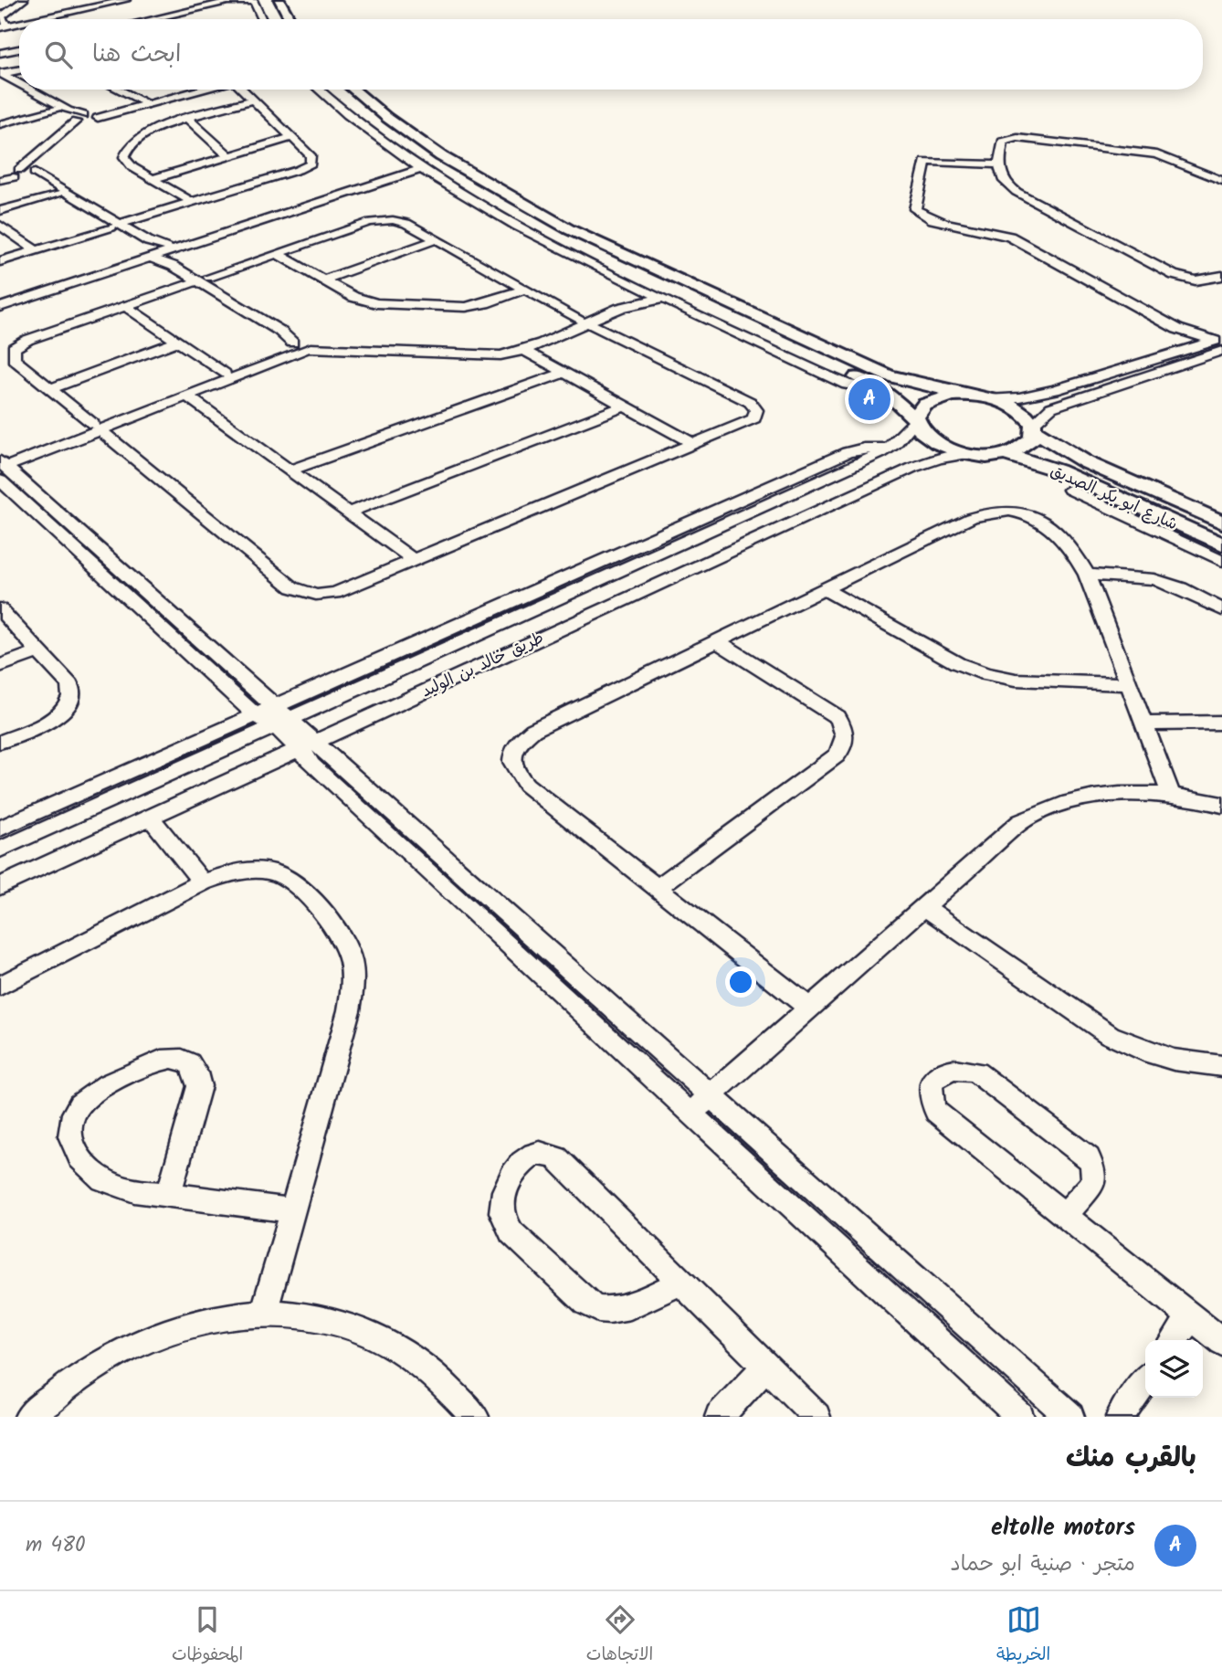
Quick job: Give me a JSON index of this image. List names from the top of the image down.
{
  "streets": {
    "main road": ["شارع ابو بكر الصديق"],
    "street": ["طريق خالد بن الوليد"]
  },
  "crossings": [
    ["شارع ابو بكر الصديق", "طريق خالد بن الوليد"]
  ],
  "page": {
    "search": "ابحث هنا",
    "pins": "A",
    "heading": "بالقرب منك",
    "list": [
      {
        "mark": "A",
        "name": "eltolle motors",
        "note": "متجر · صنية ابو حماد",
        "value": "480 m"
      }
    ],
    "nav": ["الخريطة", "الاتجاهات", "المحفوظات"]
  }
}
